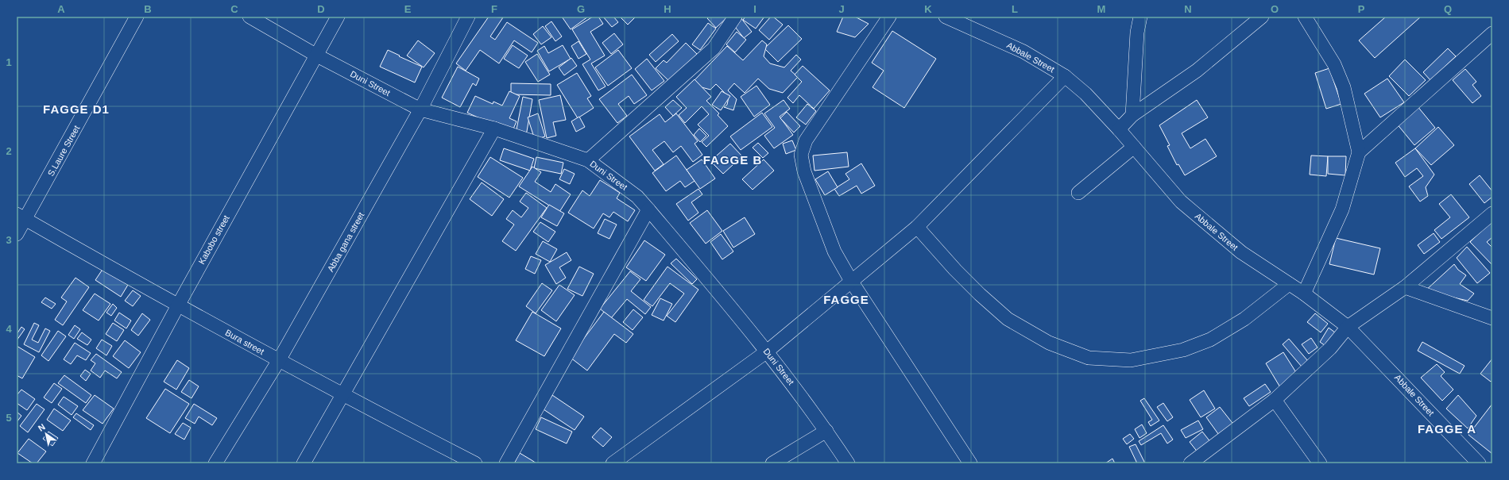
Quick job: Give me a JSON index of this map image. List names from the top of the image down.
{
  "streets": {
    "street": [
      "Abbale Street",
      "Duni Street",
      "S.Laure Street",
      "Kabobo street",
      "Abba gana street",
      "Bura street"
    ]
  },
  "crossings": [
    ["Duni Street", "Kabobo street"],
    ["Duni Street", "Abba gana street"],
    ["S.Laure Street", "Bura street"],
    ["Kabobo street", "Bura street"],
    ["Abba gana street", "Bura street"]
  ],
  "districts": [
    "FAGGE D1",
    "FAGGE B",
    "FAGGE",
    "FAGGE A"
  ],
  "north": "top left",
  "grid": {
    "columns": [
      "A",
      "B",
      "C",
      "D",
      "E",
      "F",
      "G",
      "H",
      "I",
      "J",
      "K",
      "L",
      "M",
      "N",
      "O",
      "P",
      "Q"
    ],
    "rows": [
      "1",
      "2",
      "3",
      "4",
      "5"
    ]
  }
}
